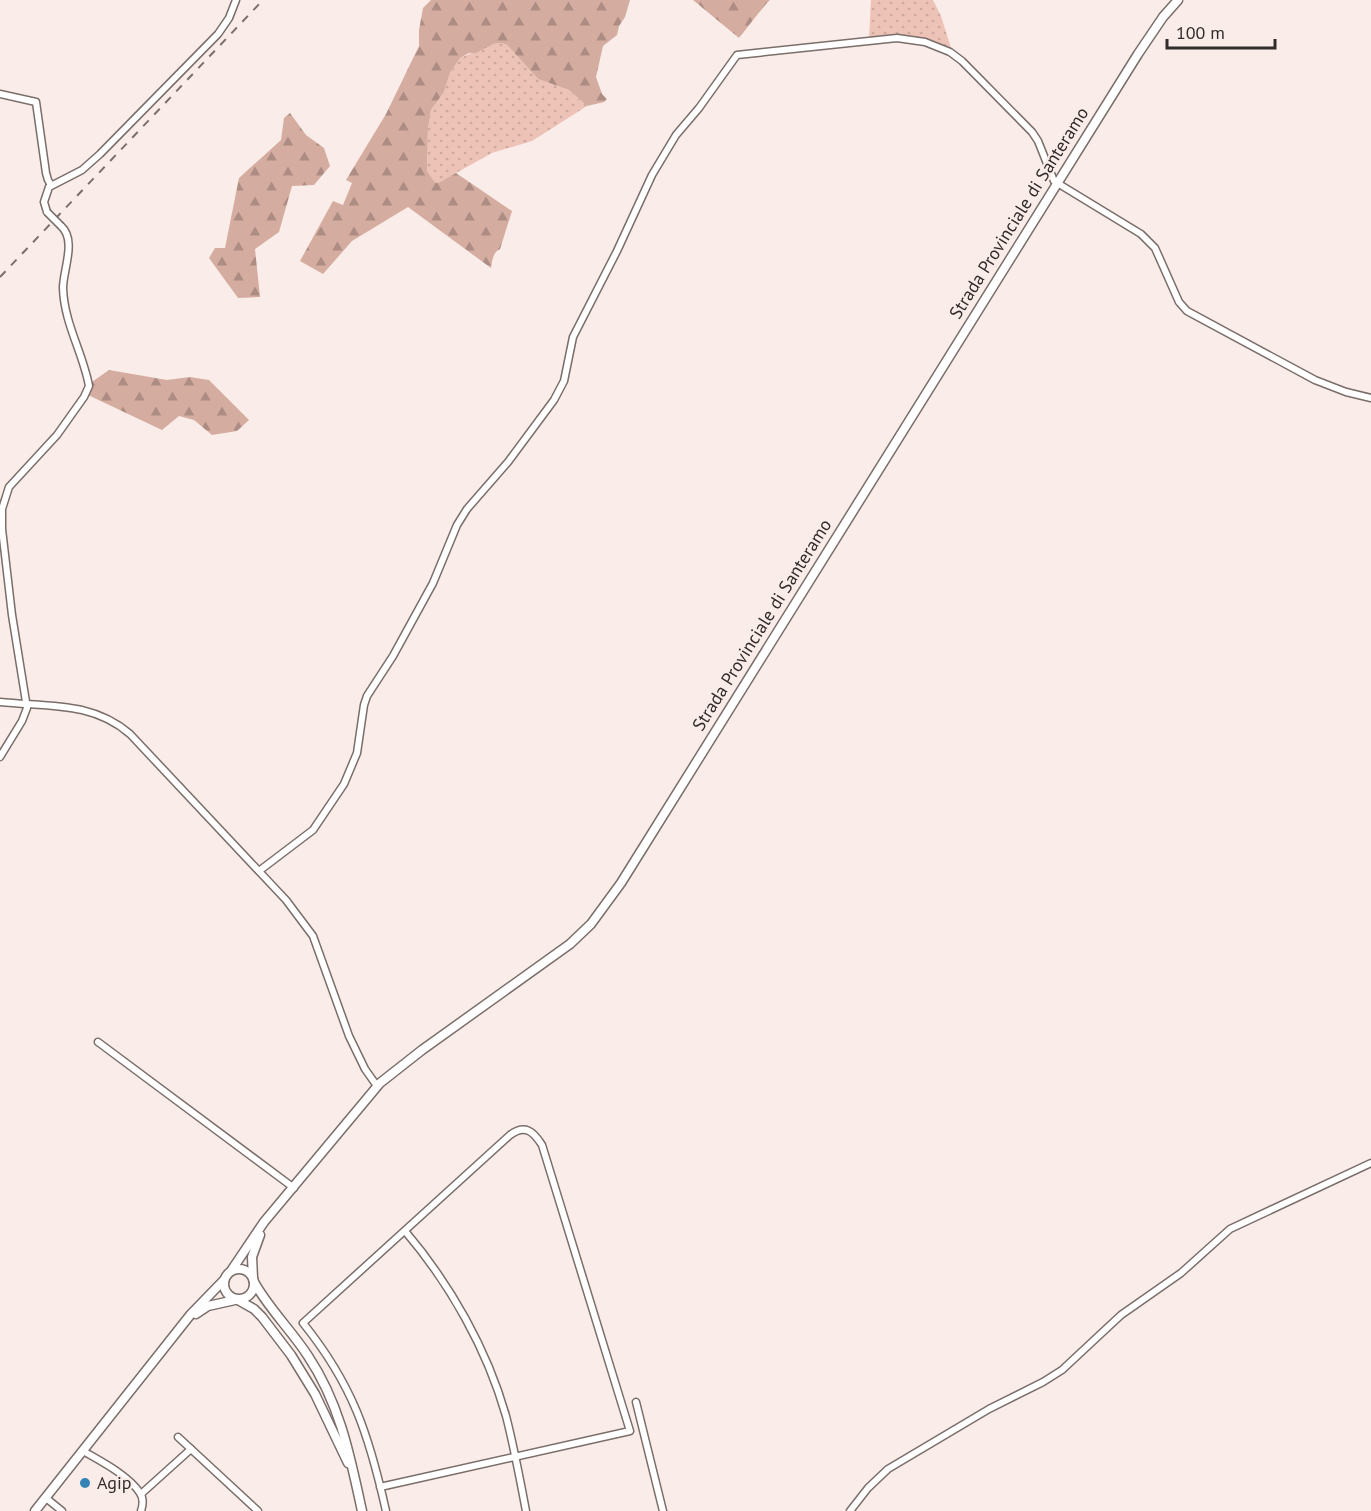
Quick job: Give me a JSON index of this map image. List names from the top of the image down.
{
  "streets": {
    "main road": ["Strada Provinciale di Santeramo"]
  },
  "places": ["Agip"],
  "scale_bar": "100 m"
}
